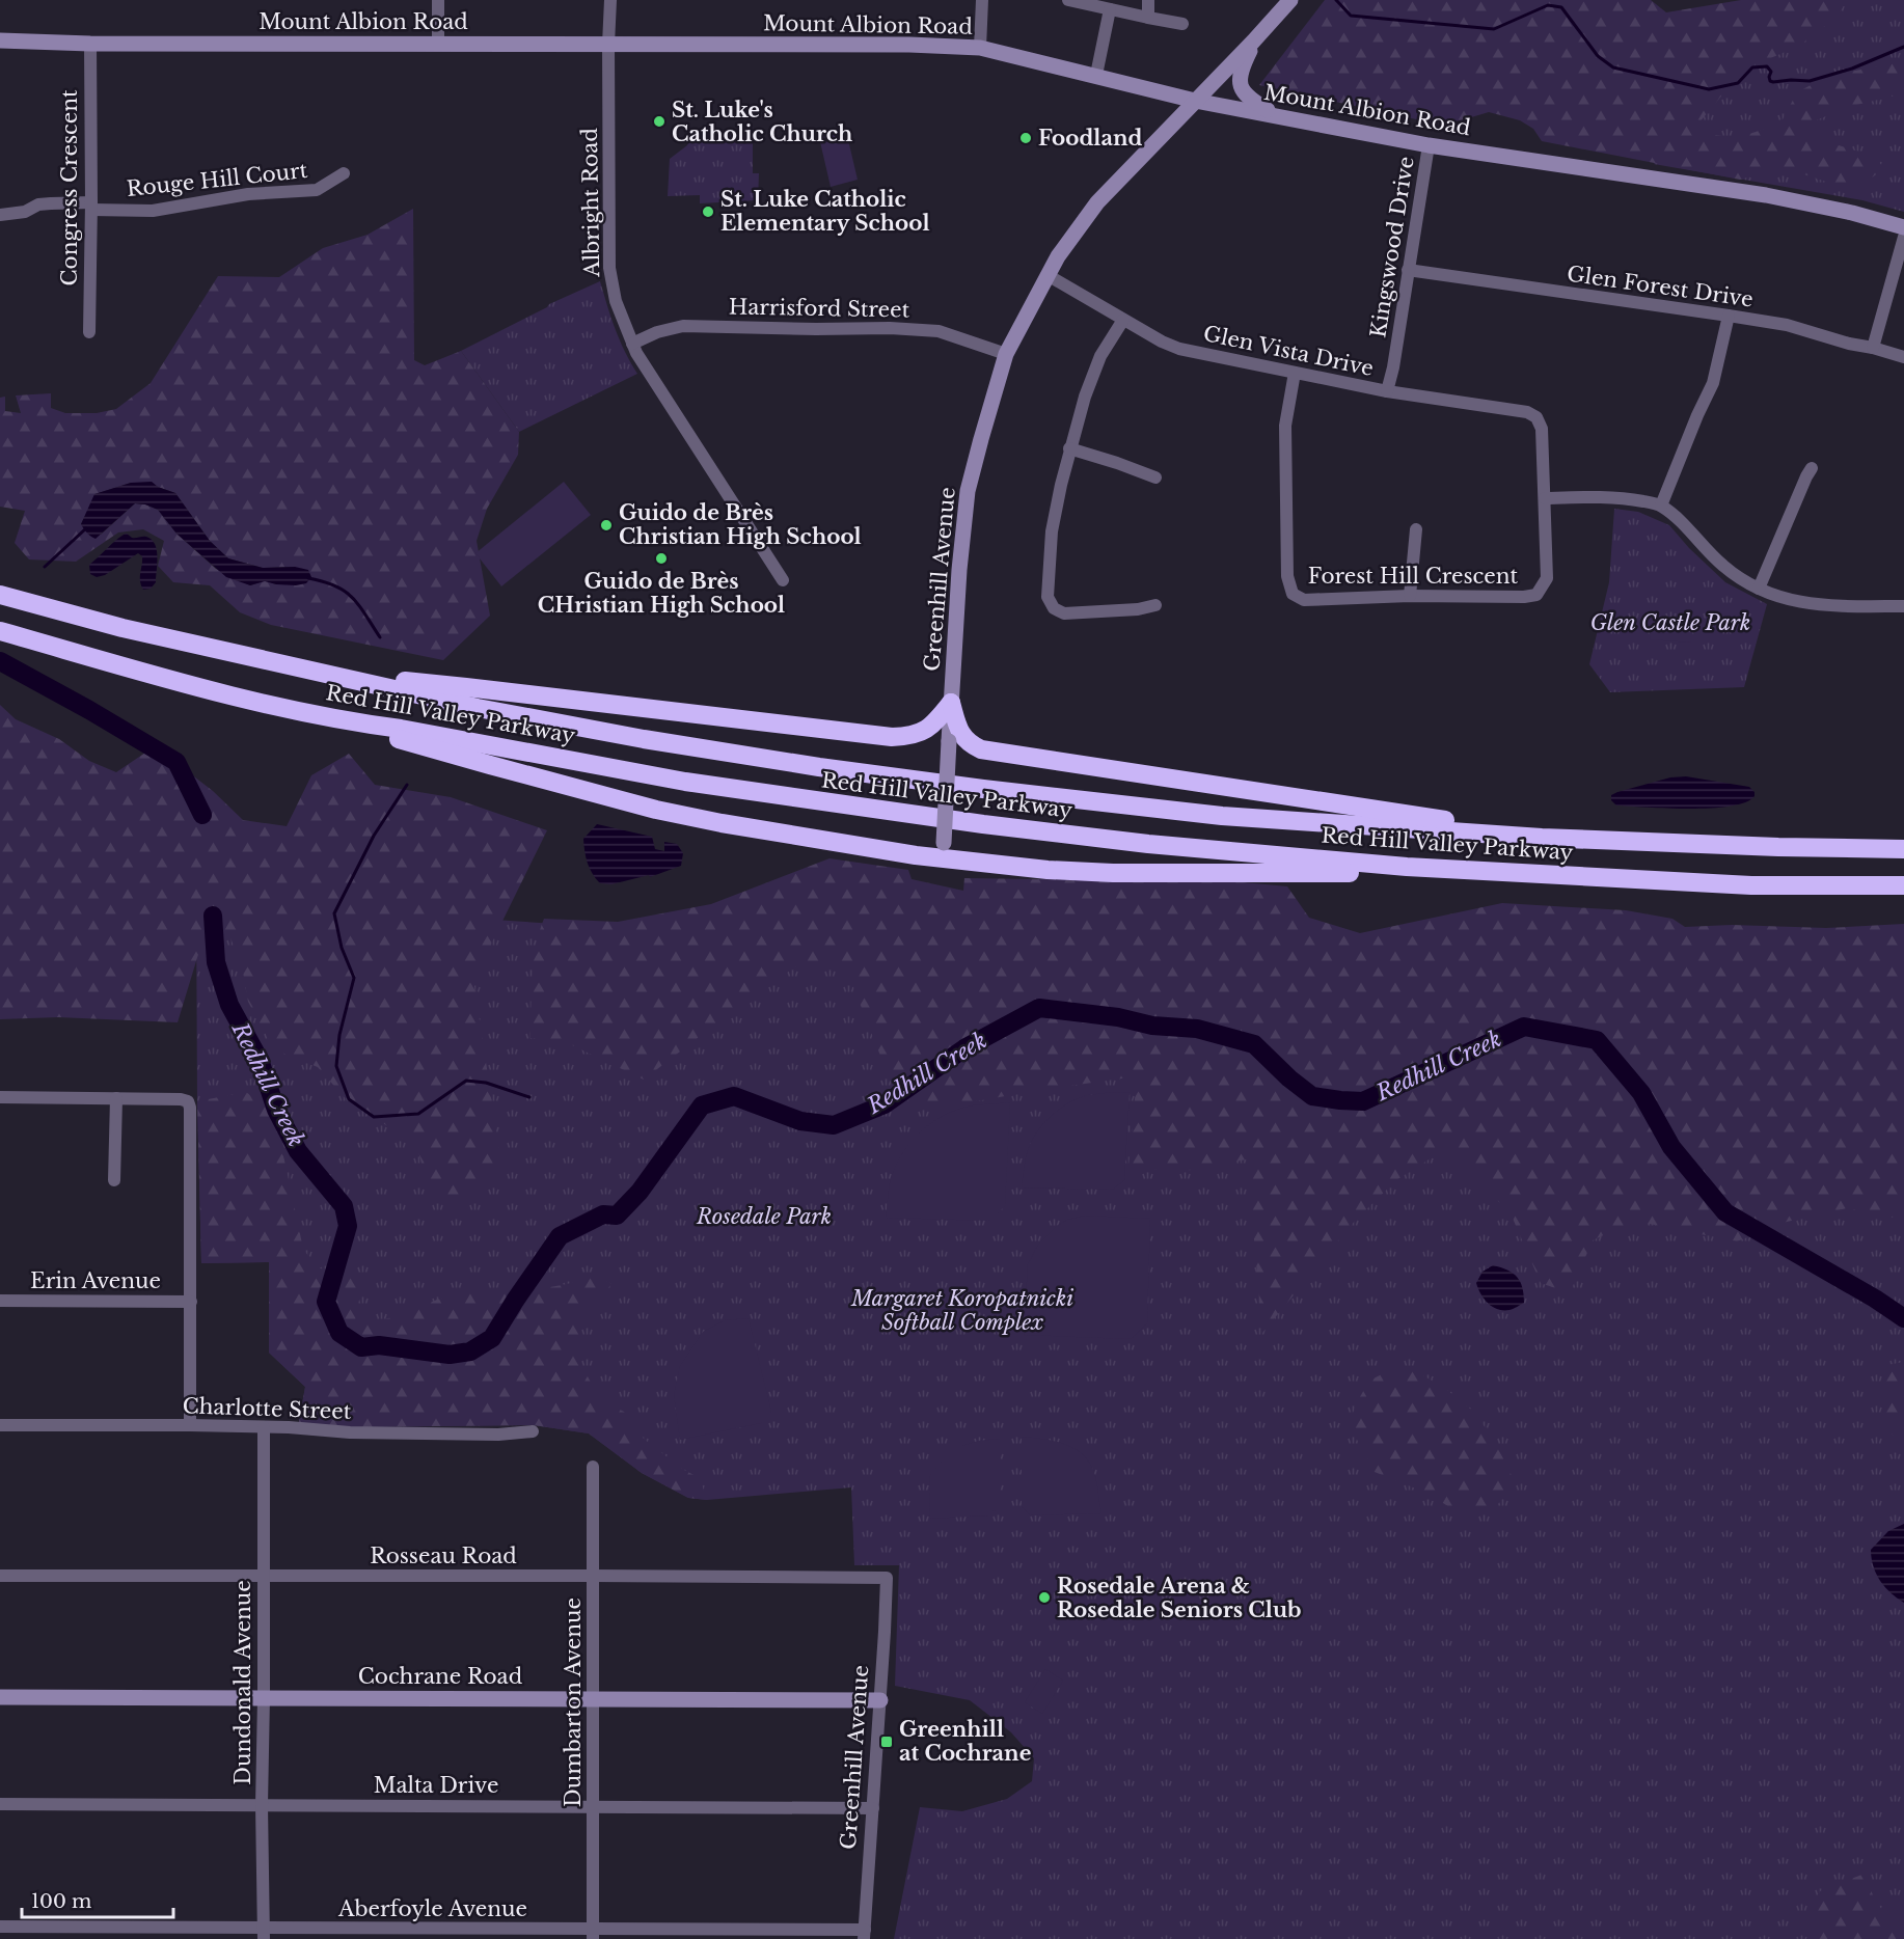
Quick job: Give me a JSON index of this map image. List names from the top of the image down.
{
  "streets": {
    "highway": ["Red Hill Valley Parkway"],
    "street": [
      "Mount Albion Road",
      "Rouge Hill Court",
      "Congress Crescent",
      "Albright Road",
      "Kingswood Drive",
      "Glen Forest Drive",
      "Harrisford Street",
      "Glen Vista Drive",
      "Forest Hill Crescent",
      "Greenhill Avenue",
      "Erin Avenue",
      "Charlotte Street",
      "Rosseau Road",
      "Cochrane Road",
      "Dundonald Avenue",
      "Dumbarton Avenue",
      "Malta Drive",
      "Aberfoyle Avenue"
    ]
  },
  "crossings": [
    ["Mount Albion Road", "Congress Crescent"],
    ["Mount Albion Road", "Albright Road"],
    ["Mount Albion Road", "Kingswood Drive"],
    ["Mount Albion Road", "Greenhill Avenue"],
    ["Rouge Hill Court", "Congress Crescent"],
    ["Albright Road", "Harrisford Street"],
    ["Kingswood Drive", "Glen Forest Drive"],
    ["Kingswood Drive", "Glen Vista Drive"],
    ["Harrisford Street", "Greenhill Avenue"],
    ["Glen Vista Drive", "Forest Hill Crescent"],
    ["Glen Vista Drive", "Greenhill Avenue"],
    ["Greenhill Avenue", "Rosseau Road"],
    ["Greenhill Avenue", "Cochrane Road"],
    ["Greenhill Avenue", "Malta Drive"],
    ["Greenhill Avenue", "Aberfoyle Avenue"],
    ["Charlotte Street", "Dundonald Avenue"],
    ["Rosseau Road", "Dundonald Avenue"],
    ["Rosseau Road", "Dumbarton Avenue"],
    ["Cochrane Road", "Dundonald Avenue"],
    ["Cochrane Road", "Dumbarton Avenue"],
    ["Dundonald Avenue", "Malta Drive"],
    ["Dundonald Avenue", "Aberfoyle Avenue"],
    ["Dumbarton Avenue", "Malta Drive"],
    ["Dumbarton Avenue", "Aberfoyle Avenue"]
  ],
  "water": ["Redhill Creek"],
  "parks": ["Glen Castle Park", "Rosedale Park", "Margaret Koropatnicki Softball Complex"],
  "places": {
    "other": [
      "St. Luke's Catholic Church",
      "Foodland",
      "St. Luke Catholic Elementary School",
      "Guido de Brès Christian High School",
      "Guido de Brès CHristian High School",
      "Rosedale Arena & Rosedale Seniors Club"
    ],
    "transit": ["Greenhill at Cochrane"]
  },
  "scale_bar": "100 m"
}
